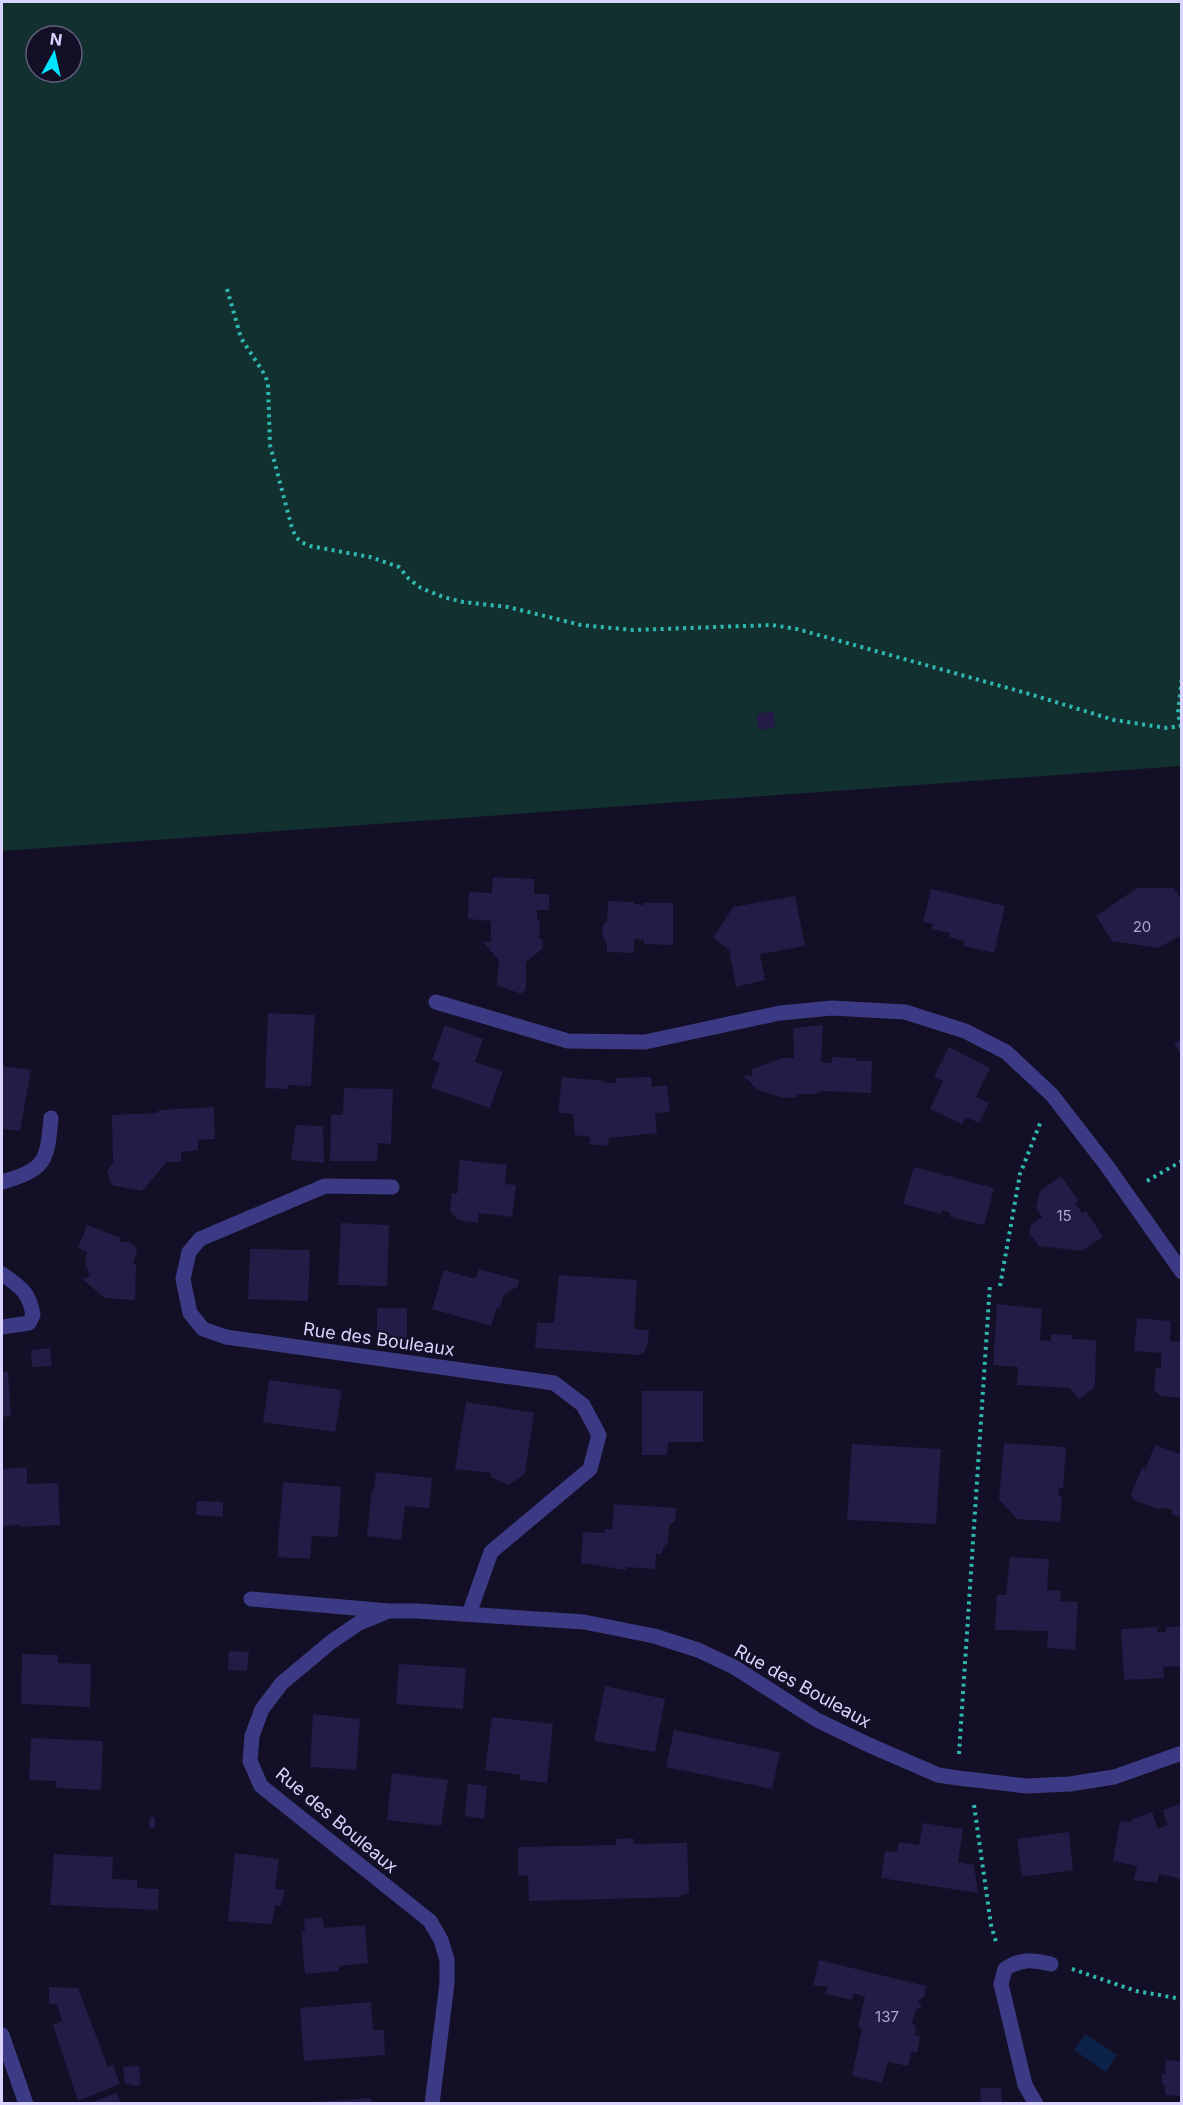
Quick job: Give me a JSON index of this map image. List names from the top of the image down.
{
  "streets": {
    "street": ["Rue des Bouleaux"]
  },
  "house_numbers": ["20", "15", "137"],
  "north": "top"
}
